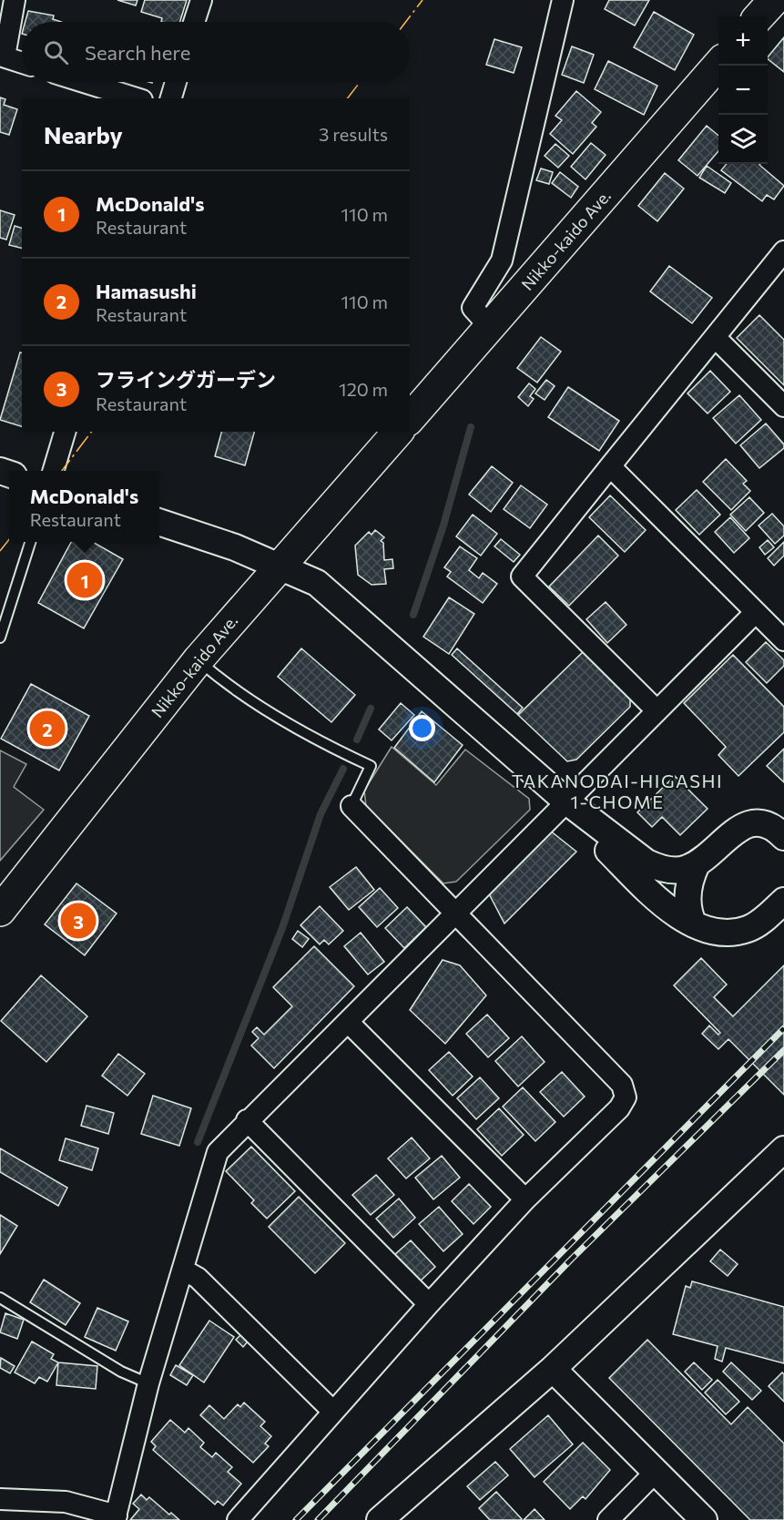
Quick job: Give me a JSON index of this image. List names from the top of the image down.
{
  "streets": {
    "highway": ["Nikko-kaido Ave."]
  },
  "districts": ["TAKANODAI-HIGASHI 1-CHOME"],
  "page": {
    "map_buttons": ["+", "−"],
    "search": "Search here",
    "heading": ["Nearby", "3 results"],
    "list": [
      {
        "mark": "1",
        "name": "McDonald's",
        "note": "Restaurant",
        "value": "110 m"
      },
      {
        "mark": "2",
        "name": "Hamasushi",
        "note": "Restaurant",
        "value": "110 m"
      },
      {
        "mark": "3",
        "name": "フライングガーデン",
        "note": "Restaurant",
        "value": "120 m"
      }
    ],
    "popup": ["McDonald's", "Restaurant"],
    "pins": ["1", "2", "3"]
  }
}
